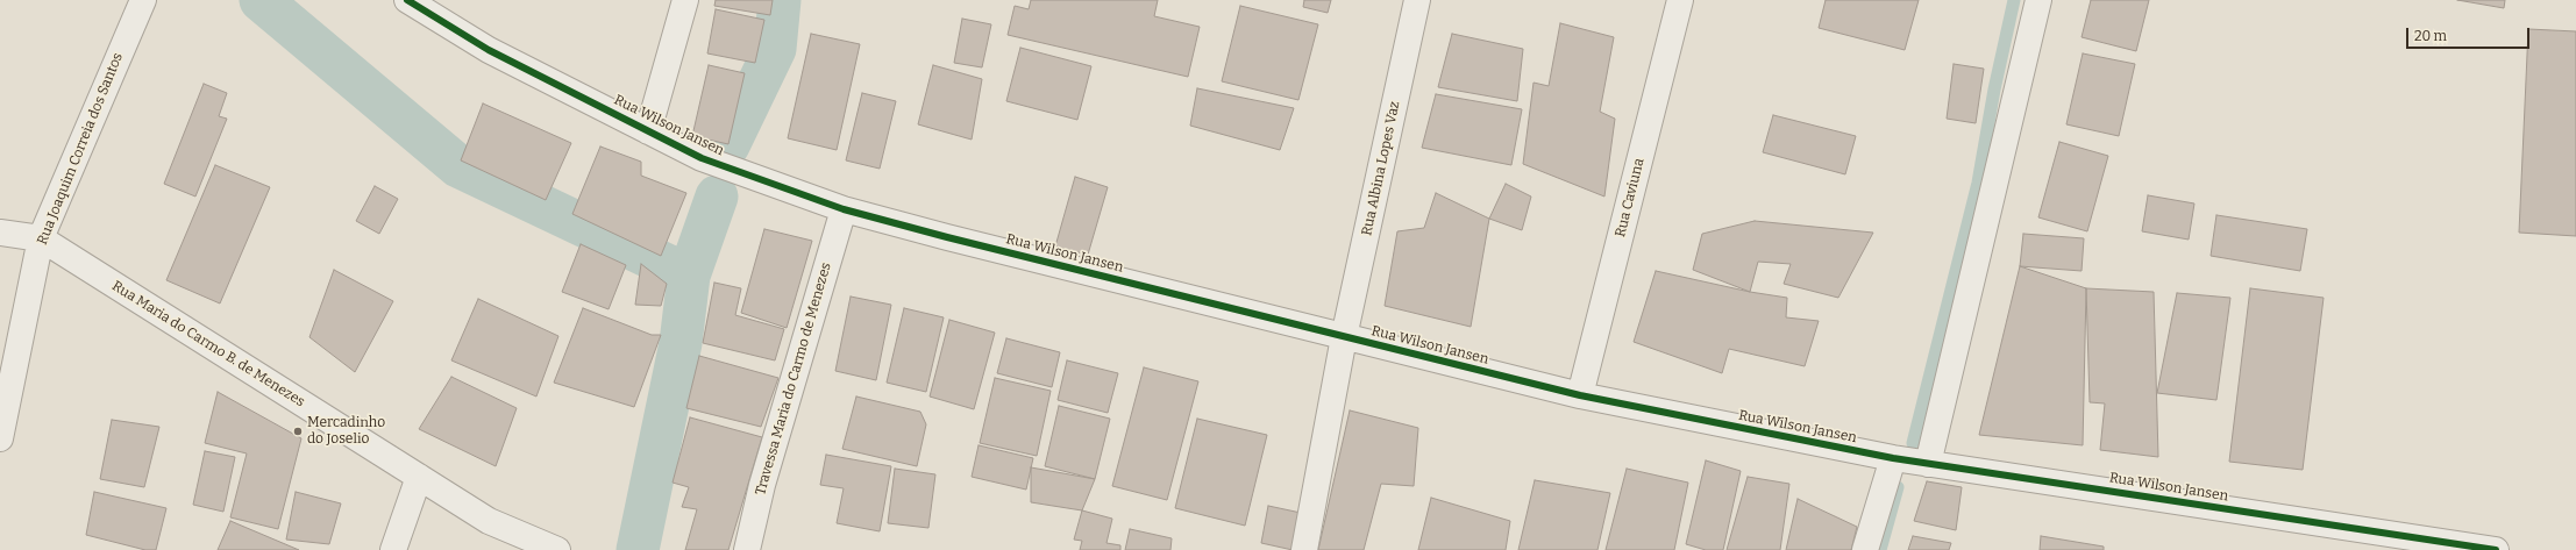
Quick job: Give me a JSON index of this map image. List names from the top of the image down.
{
  "streets": {
    "street": [
      "Rua Wilson Jansen",
      "Rua Joaquim Correia dos Santos",
      "Rua Albina Lopes Vaz",
      "Rua Caviuna",
      "Rua Maria do Carmo B. de Menezes",
      "Travessa Maria do Carmo de Menezes"
    ]
  },
  "crossings": [
    ["Rua Wilson Jansen", "Rua Albina Lopes Vaz"],
    ["Rua Wilson Jansen", "Rua Caviuna"],
    ["Rua Wilson Jansen", "Travessa Maria do Carmo de Menezes"],
    ["Rua Joaquim Correia dos Santos", "Rua Maria do Carmo B. de Menezes"]
  ],
  "places": ["Mercadinho do Joselio"],
  "scale_bar": "20 m"
}
